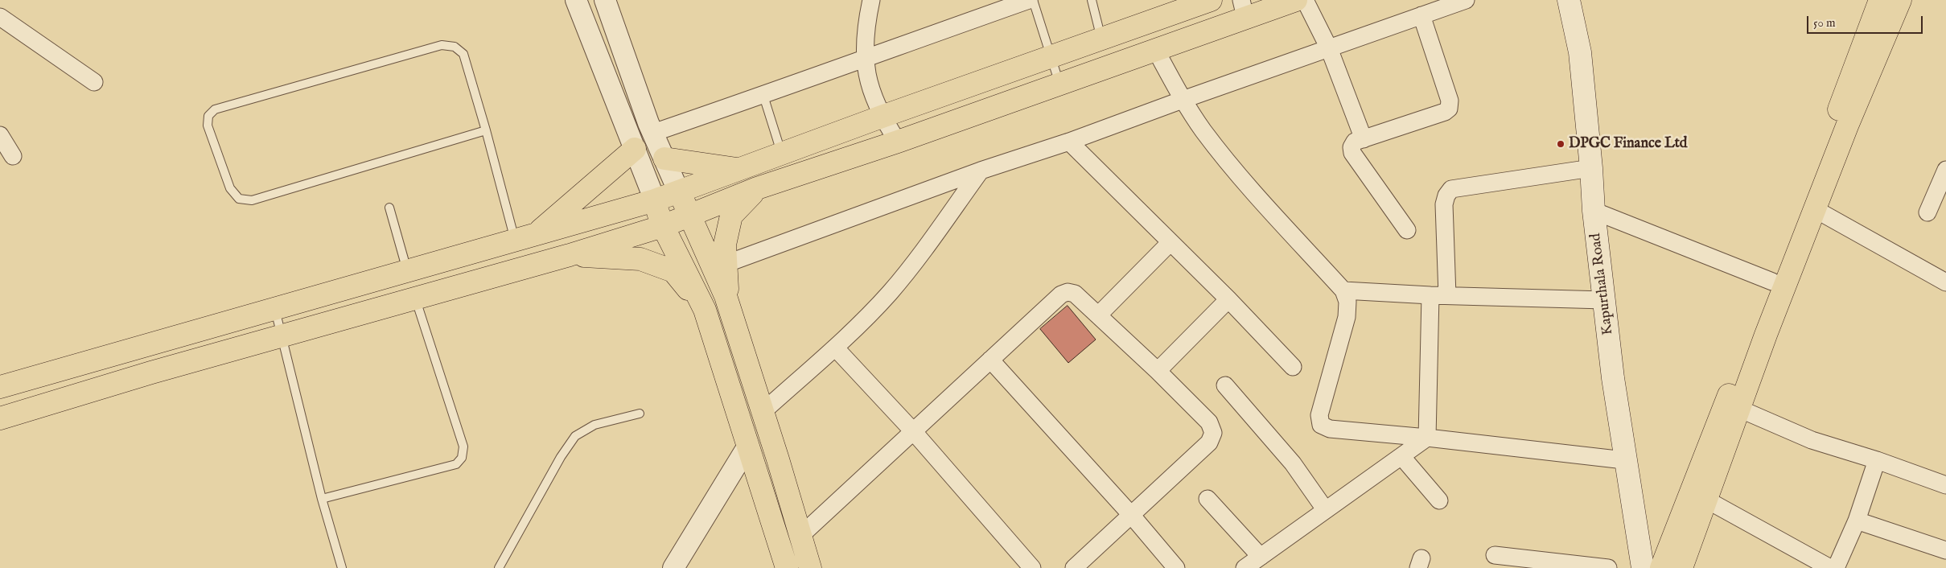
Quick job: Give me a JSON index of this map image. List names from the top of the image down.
{
  "streets": {
    "main road": ["Kapurthala Road"]
  },
  "places": ["DPGC Finance Ltd"],
  "scale_bar": "50 m"
}
